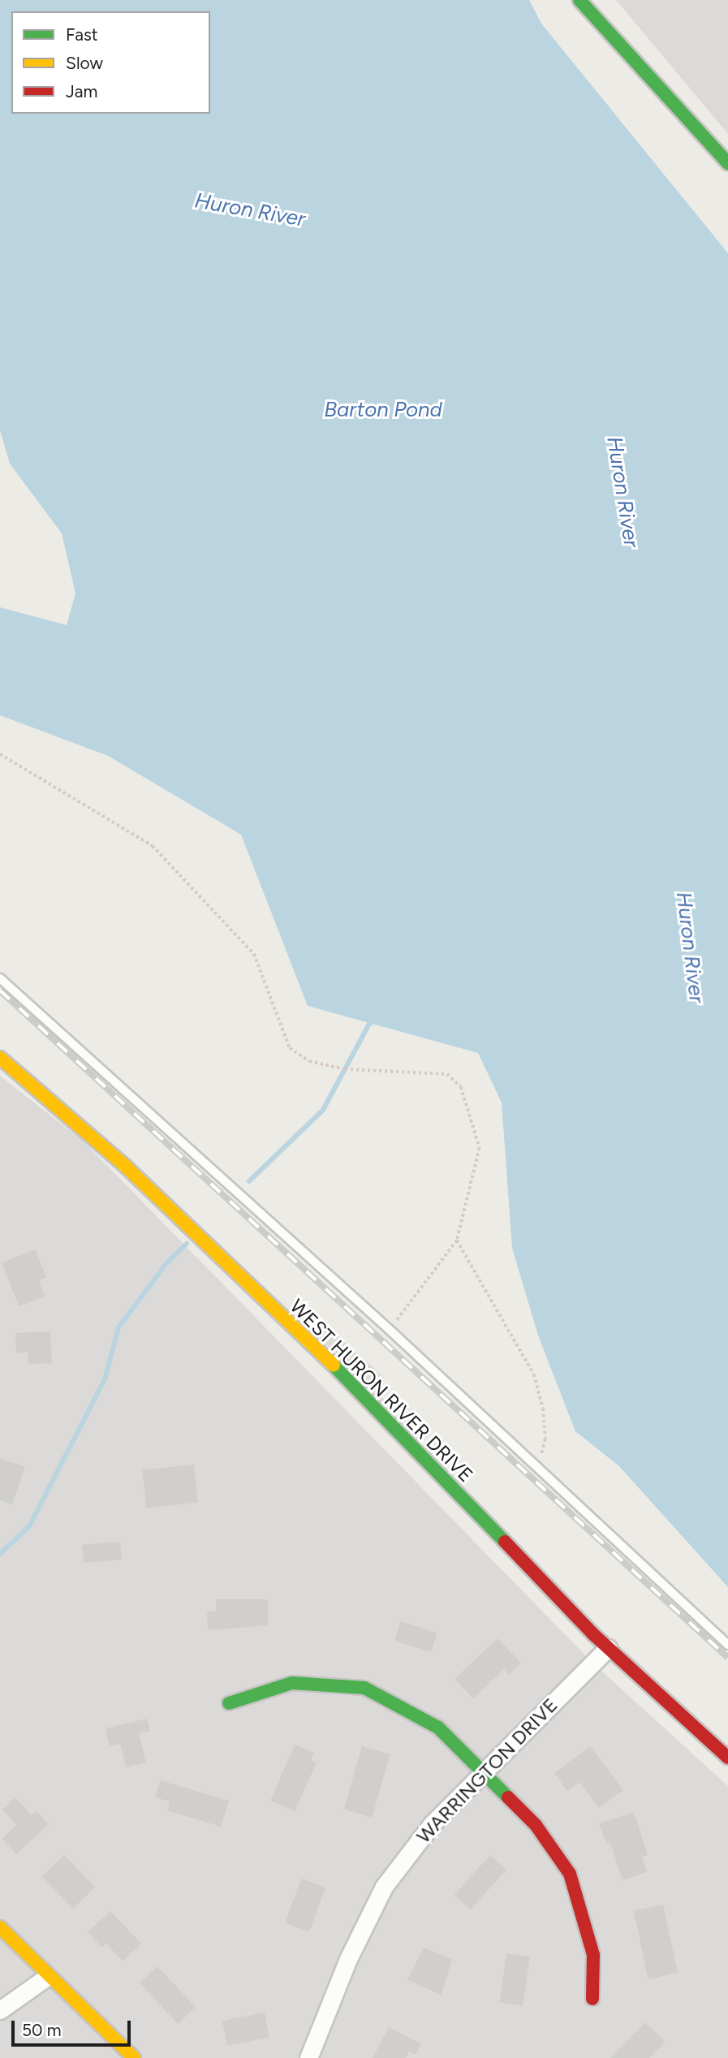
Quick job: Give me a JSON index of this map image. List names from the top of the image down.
{
  "streets": {
    "street": ["WEST HURON RIVER DRIVE", "WARRINGTON DRIVE"]
  },
  "crossings": [
    ["WEST HURON RIVER DRIVE", "WARRINGTON DRIVE"]
  ],
  "water": ["Huron River", "Barton Pond"],
  "legend": ["Fast", "Slow", "Jam"],
  "scale_bar": "50 m"
}
